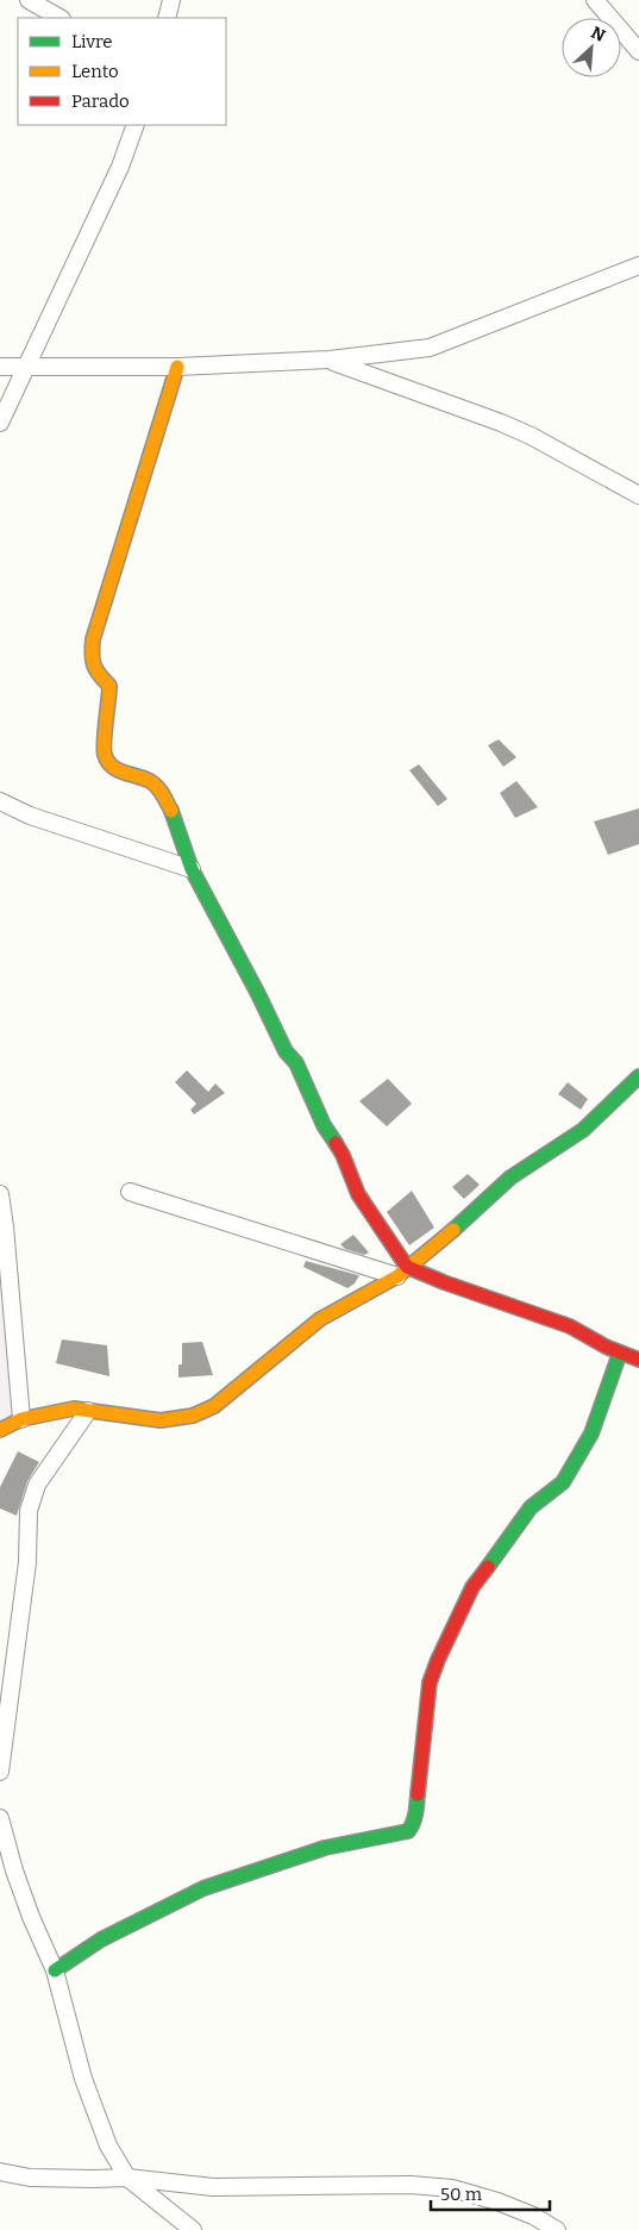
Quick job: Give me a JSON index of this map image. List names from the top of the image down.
{
  "legend": ["Livre", "Lento", "Parado"],
  "scale_bar": "50 m",
  "north": "top right"
}
